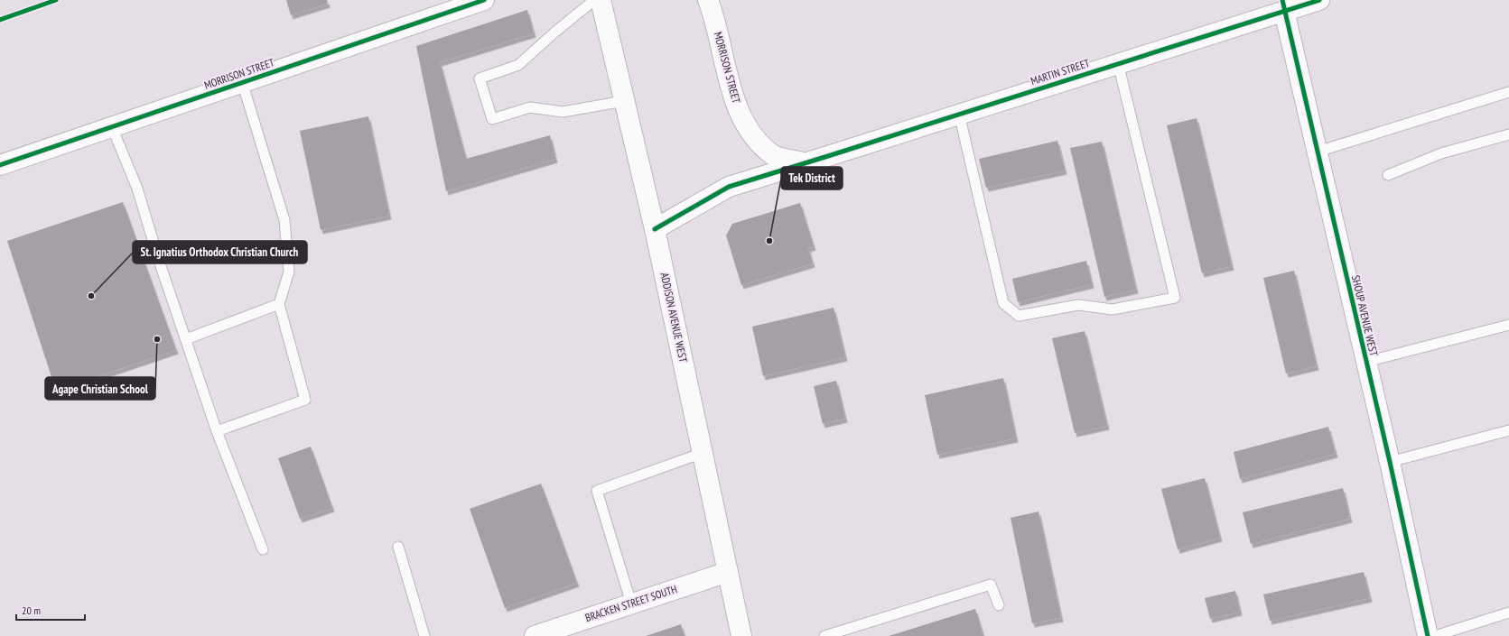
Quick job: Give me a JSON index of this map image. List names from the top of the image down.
{
  "streets": {
    "street": [
      "MORRISON STREET",
      "MARTIN STREET",
      "SHOUP AVENUE WEST",
      "ADDISON AVENUE WEST",
      "BRACKEN STREET SOUTH"
    ]
  },
  "crossings": [
    ["MORRISON STREET", "MARTIN STREET"],
    ["MARTIN STREET", "SHOUP AVENUE WEST"],
    ["MARTIN STREET", "ADDISON AVENUE WEST"],
    ["ADDISON AVENUE WEST", "BRACKEN STREET SOUTH"]
  ],
  "places": ["Tek District", "St. Ignatius Orthodox Christian Church", "Agape Christian School"],
  "scale_bar": "20 m"
}
